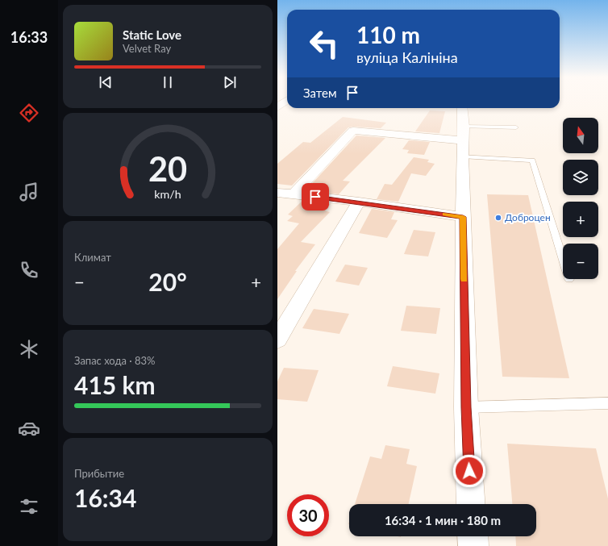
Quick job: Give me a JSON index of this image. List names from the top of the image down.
{
  "places": ["Доброцен"],
  "north": "top",
  "page": {
    "tabs": "16:33",
    "turn": ["110 m", "вуліца Калініна"],
    "song": ["Static Love", "Velvet Ray"],
    "then": "Затем",
    "map_buttons": ["+", "−"],
    "tile": [
      "Климат",
      ["Запас хода · 83%", "415 km"],
      ["Прибытие", "16:34"]
    ],
    "heat": ["−", "20°", "+"],
    "limit": "30",
    "trip": "16:34 · 1 мин · 180 m",
    "gauge": ["20", "km/h"]
  }
}
